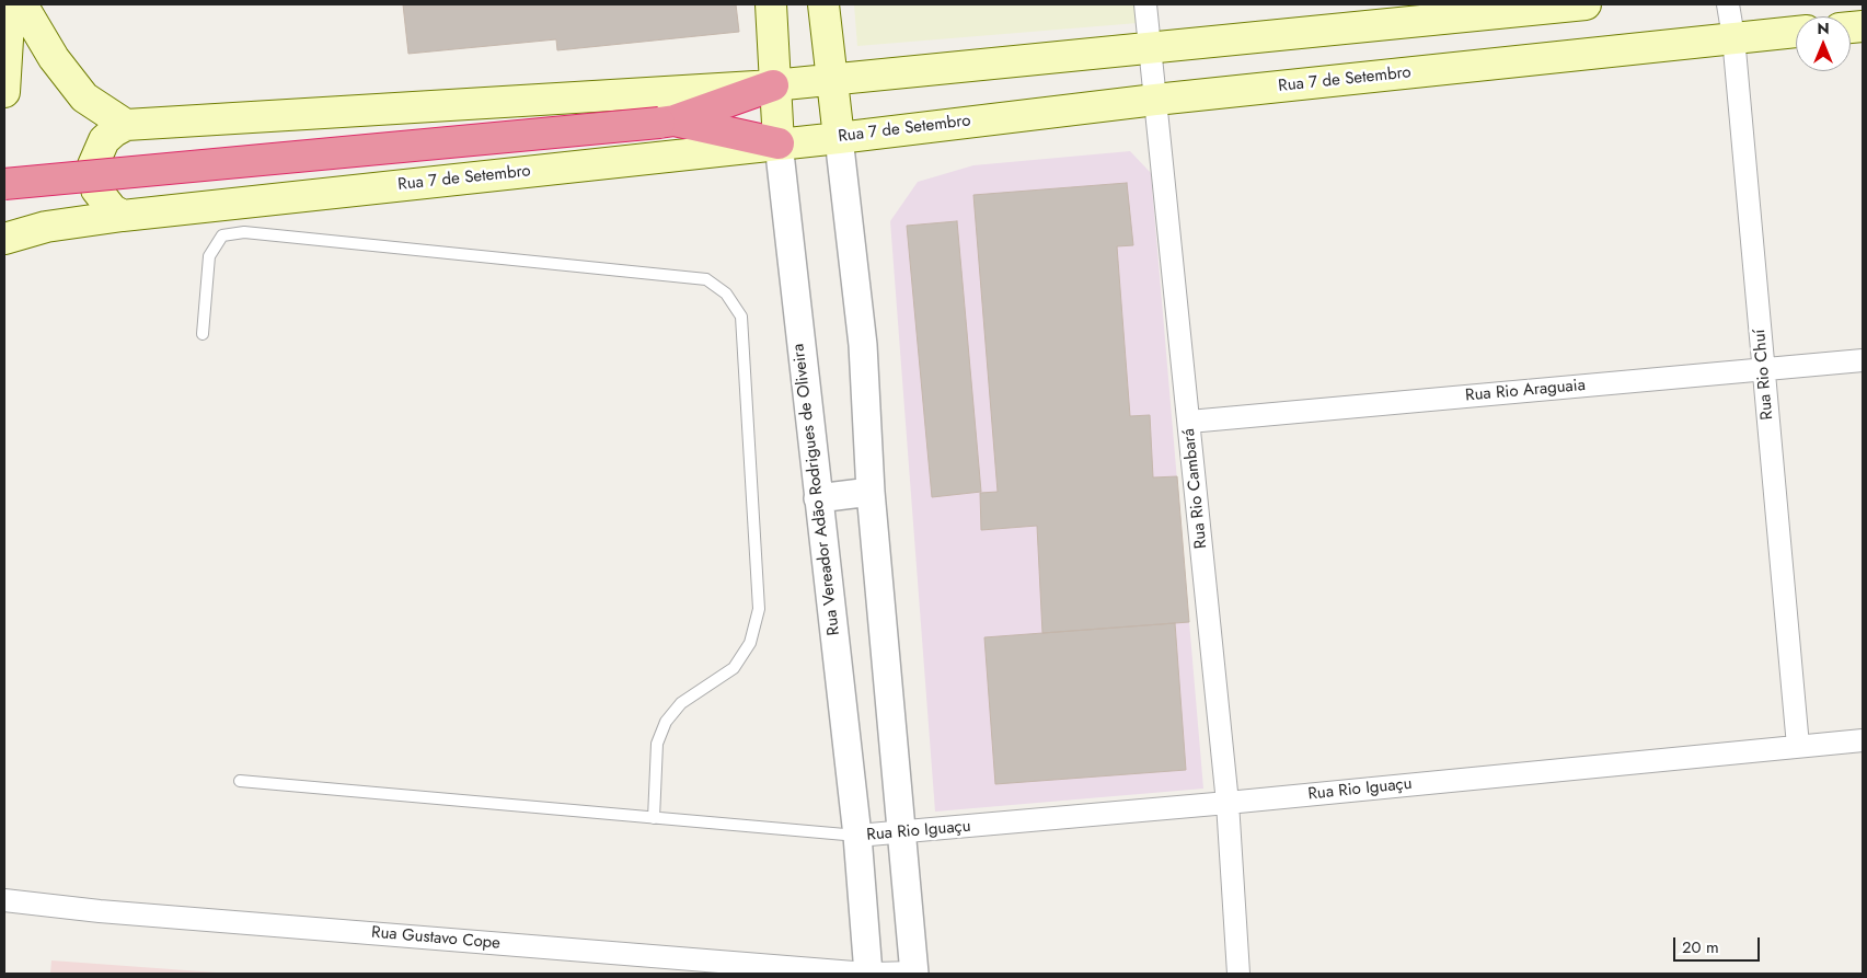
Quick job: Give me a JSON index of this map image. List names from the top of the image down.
{
  "streets": {
    "main road": ["Rua 7 de Setembro", "Rua Vereador Adão Rodrigues de Oliveira"],
    "street": [
      "Rua Rio Chuí",
      "Rua Rio Araguaia",
      "Rua Rio Cambará",
      "Rua Rio Iguaçu",
      "Rua Gustavo Cope"
    ]
  },
  "crossings": [
    ["Rua 7 de Setembro", "Rua Rio Chuí"],
    ["Rua 7 de Setembro", "Rua Rio Cambará"],
    ["Rua 7 de Setembro", "Rua Vereador Adão Rodrigues de Oliveira"],
    ["Rua Rio Chuí", "Rua Rio Araguaia"],
    ["Rua Rio Chuí", "Rua Rio Iguaçu"],
    ["Rua Rio Araguaia", "Rua Rio Cambará"],
    ["Rua Rio Cambará", "Rua Rio Iguaçu"],
    ["Rua Vereador Adão Rodrigues de Oliveira", "Rua Rio Iguaçu"],
    ["Rua Vereador Adão Rodrigues de Oliveira", "Rua Gustavo Cope"]
  ],
  "scale_bar": "20 m",
  "north": "top"
}
